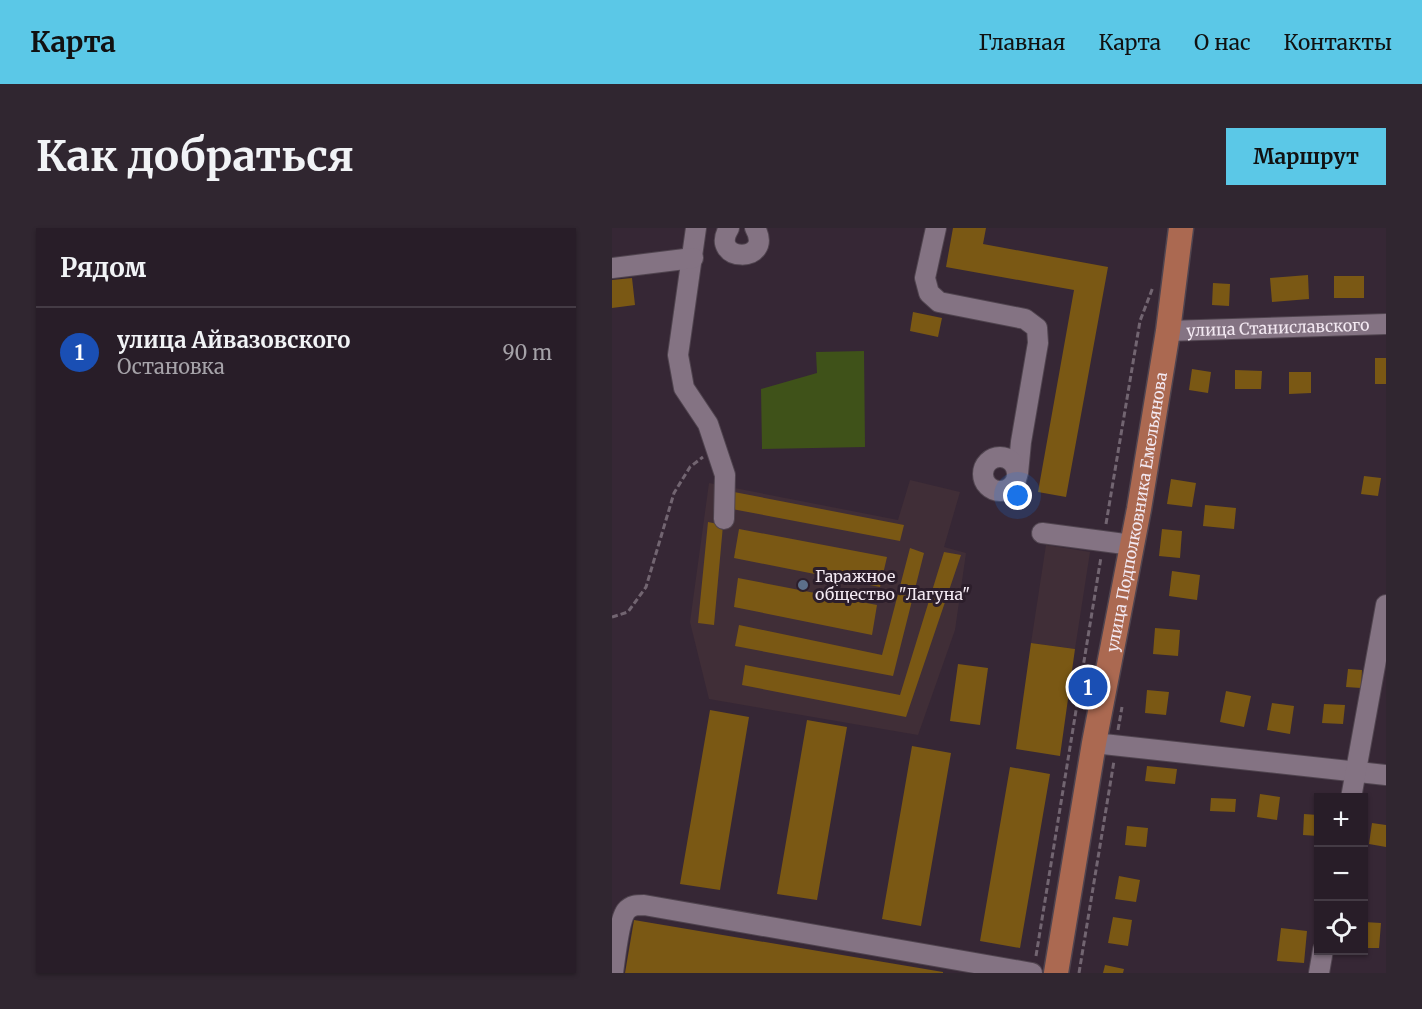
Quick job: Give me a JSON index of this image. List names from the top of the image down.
{
  "streets": {
    "main road": ["улица Подполковника Емельянова"],
    "street": ["улица Станиславского"]
  },
  "crossings": [
    ["улица Станиславского", "улица Подполковника Емельянова"]
  ],
  "places": ["Гаражное общество \"Лагуна\""],
  "page": {
    "header": "Карта",
    "nav": [
      "Главная",
      "Карта",
      "О нас",
      "Контакты"
    ],
    "buttons": "Маршрут",
    "title": "Как добраться",
    "heading": "Рядом",
    "list": [
      {
        "mark": "1",
        "name": "улица Айвазовского",
        "note": "Остановка",
        "value": "90 m"
      }
    ],
    "pins": "1",
    "map_buttons": ["+", "−"]
  }
}
